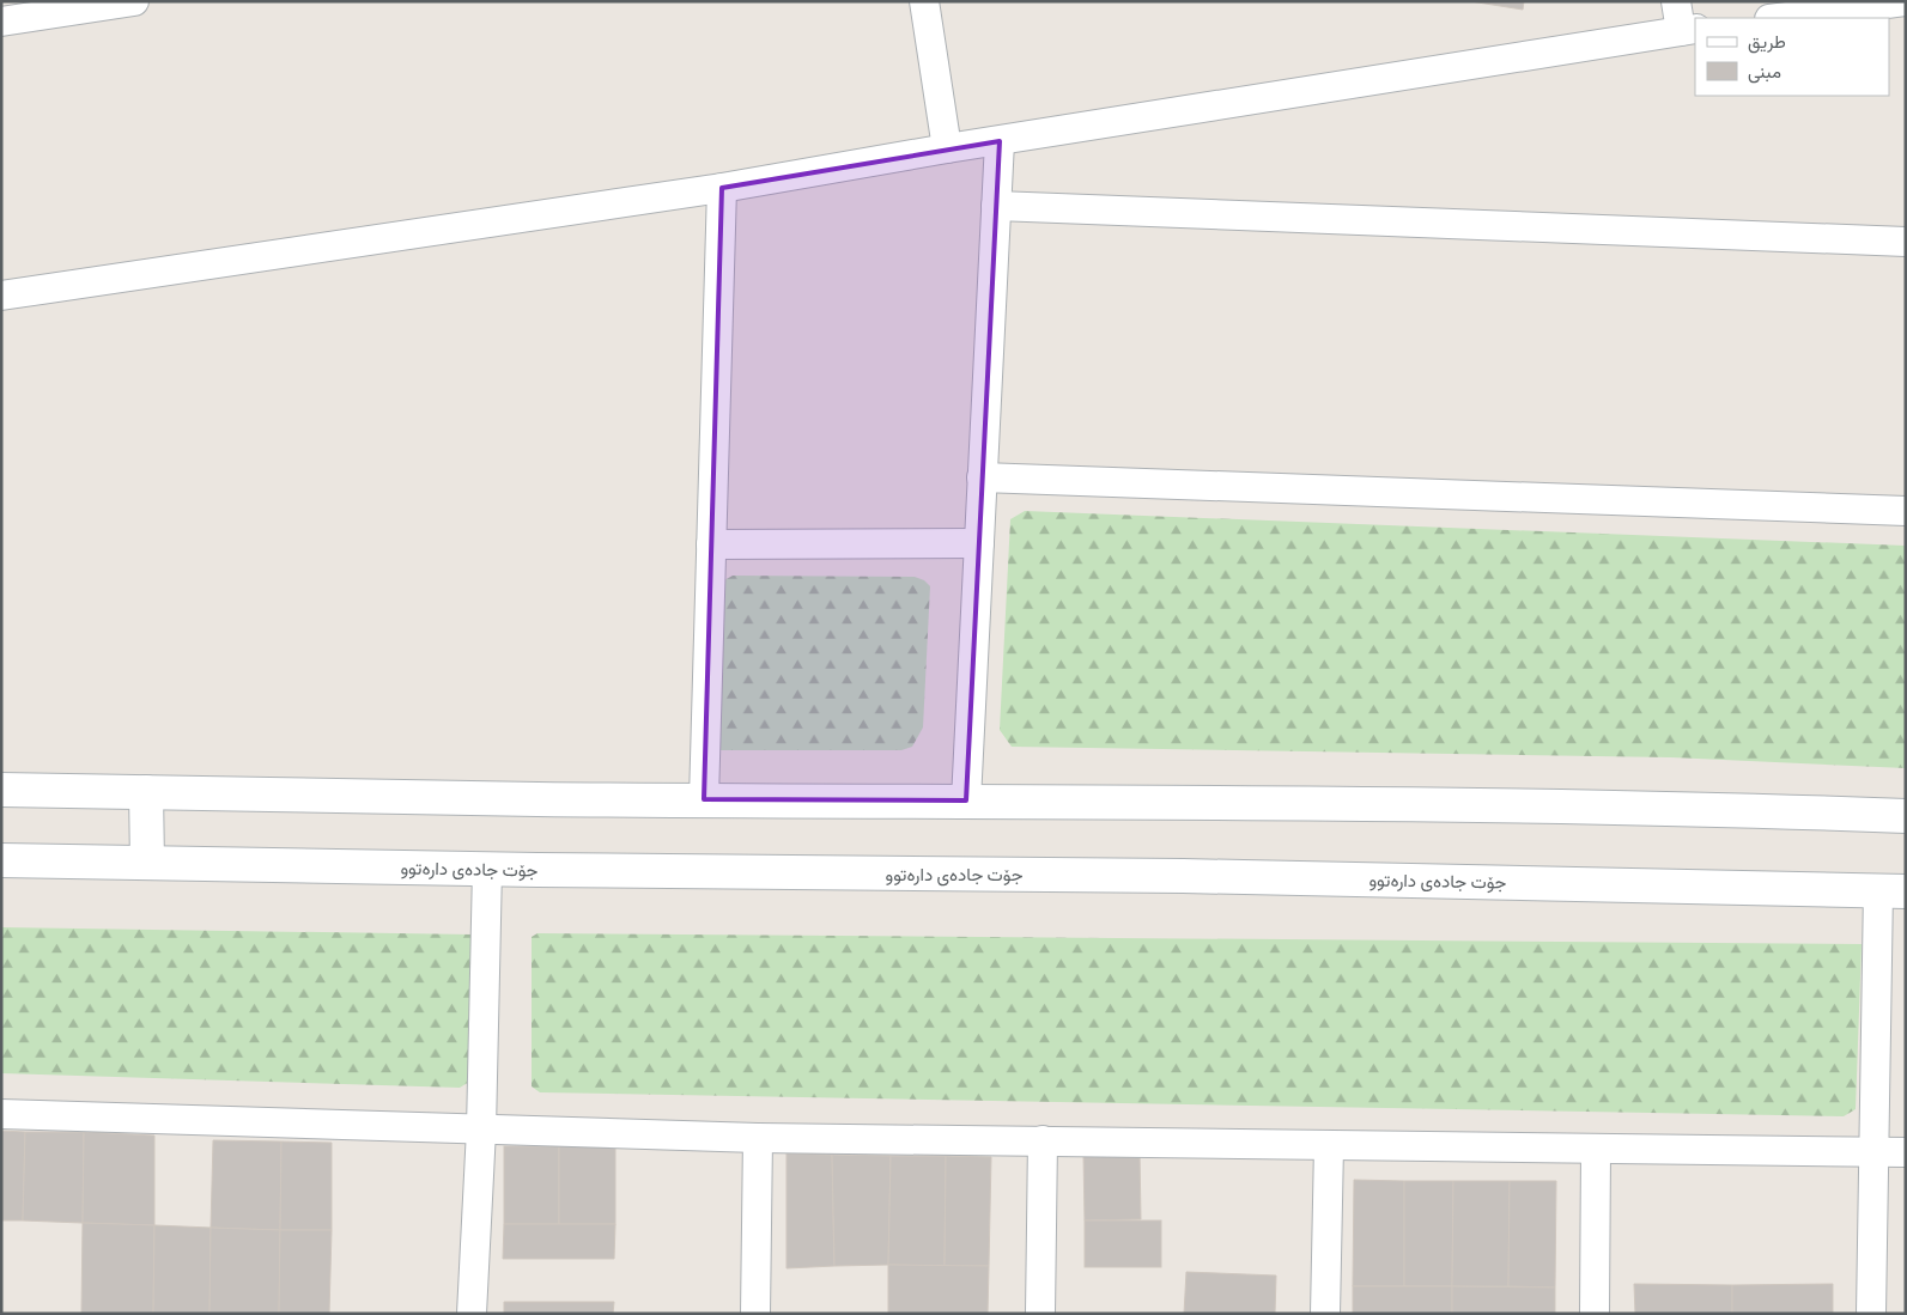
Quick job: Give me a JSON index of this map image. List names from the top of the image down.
{
  "streets": {
    "main road": ["جۆت جادەی دارەتوو"]
  },
  "legend": ["طريق", "مبنى"]
}
